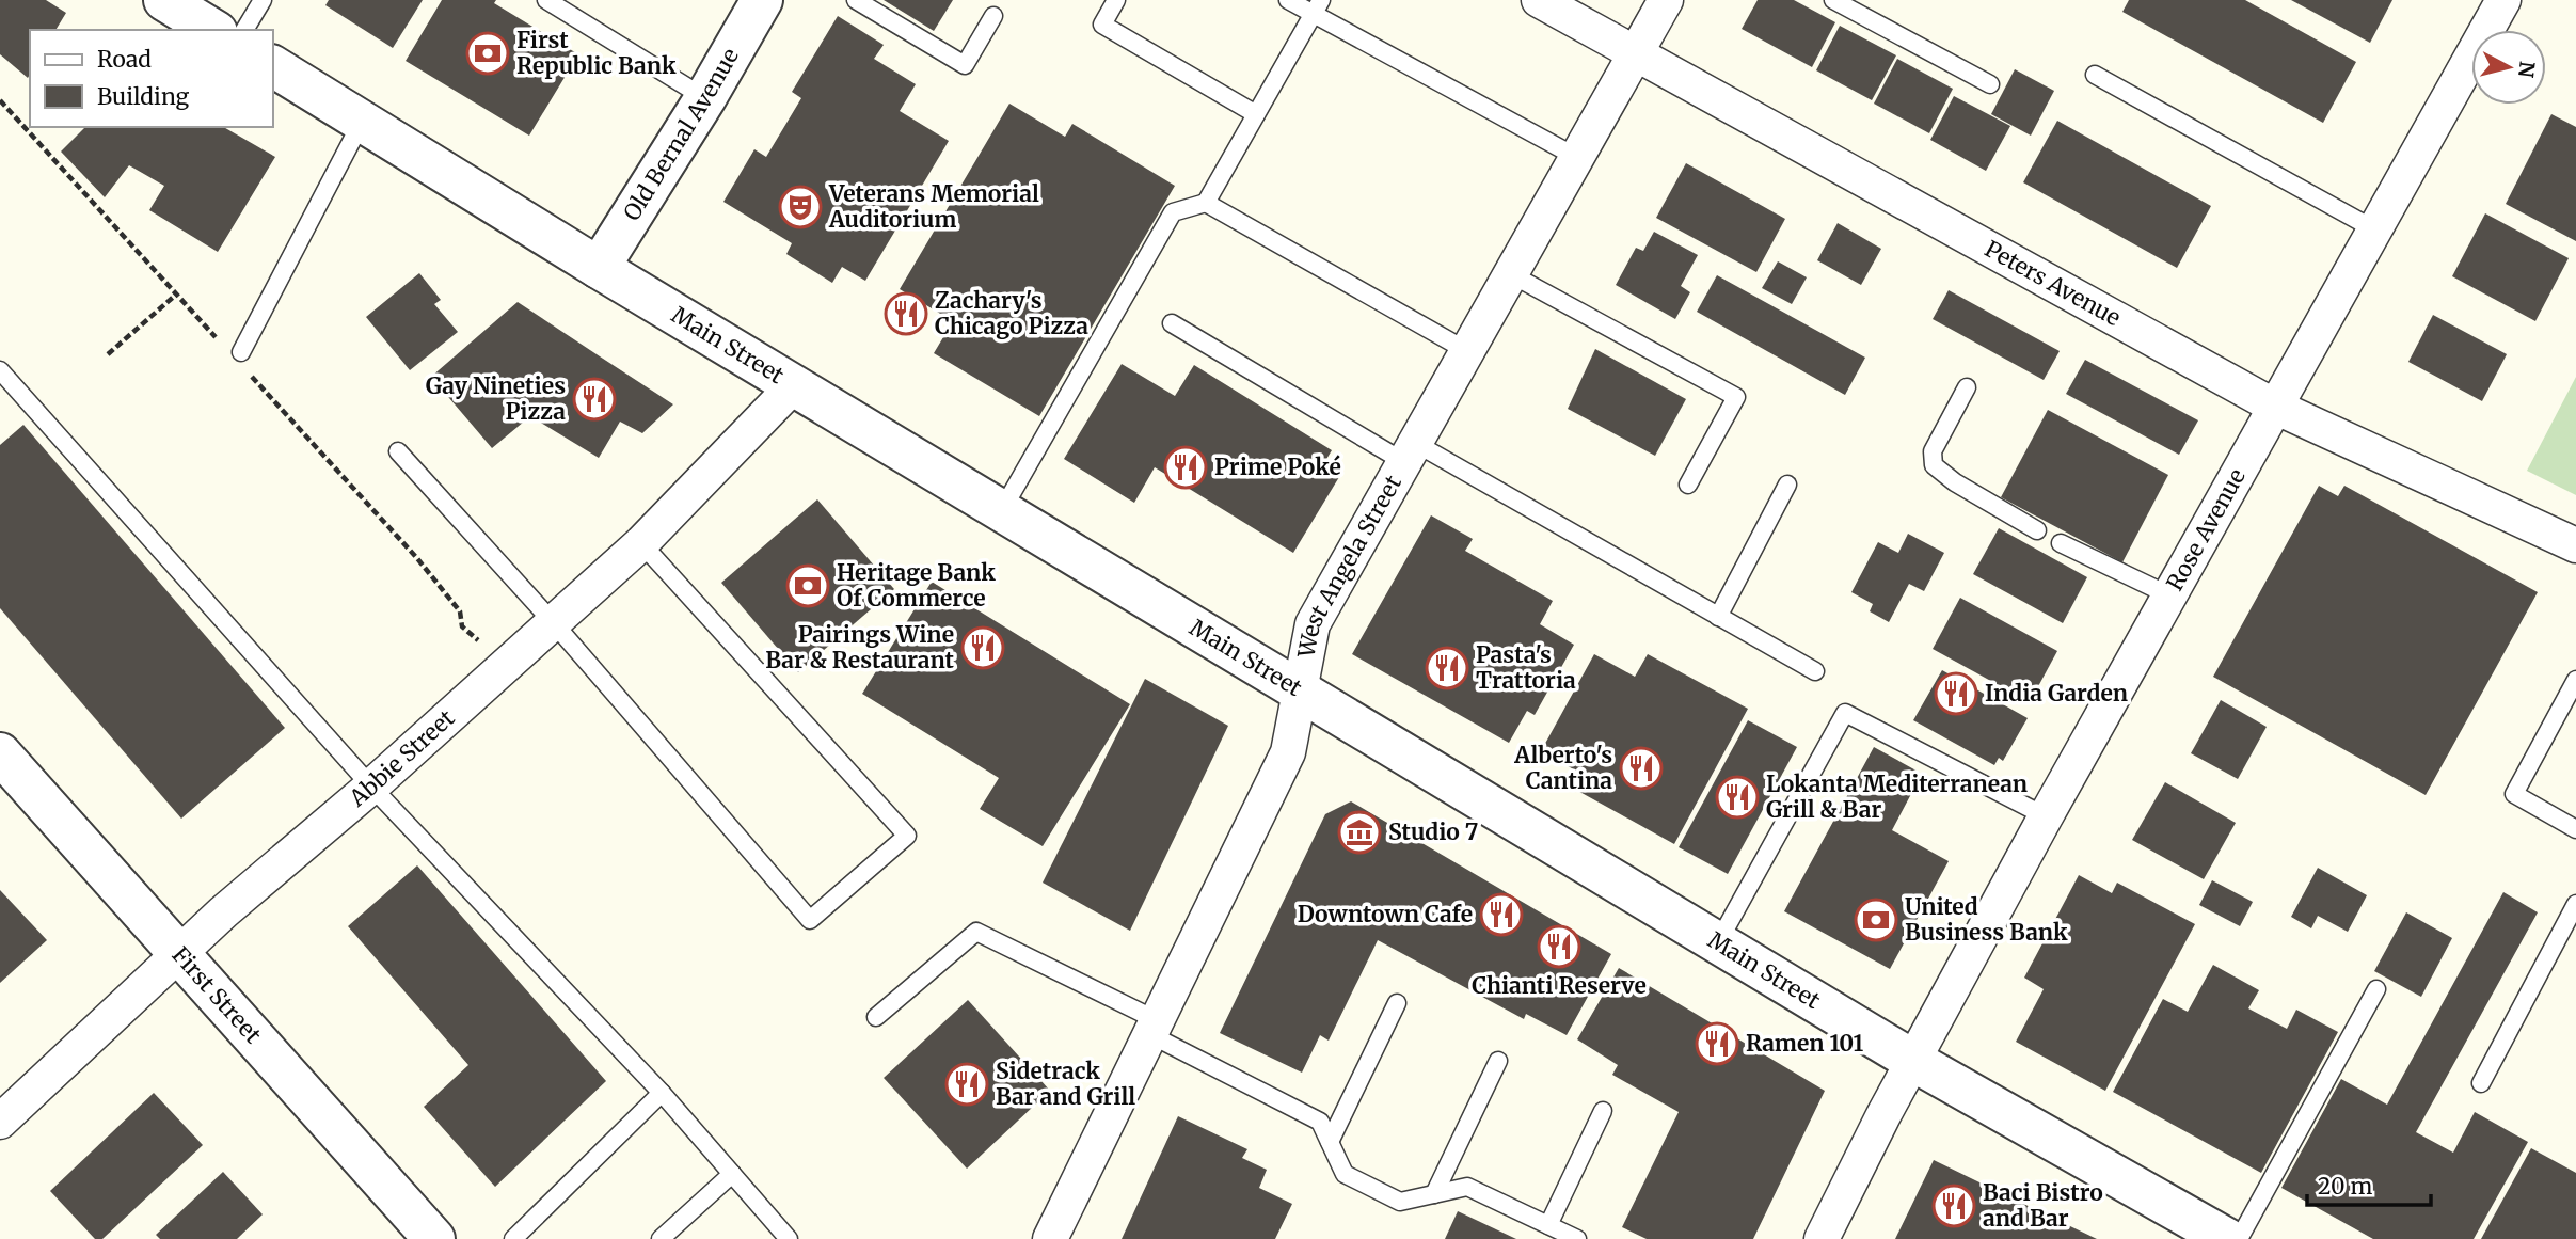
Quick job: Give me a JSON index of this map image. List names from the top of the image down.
{
  "streets": {
    "street": [
      "Old Bernal Avenue",
      "Peters Avenue",
      "Main Street",
      "Rose Avenue",
      "West Angela Street",
      "Abbie Street",
      "First Street"
    ]
  },
  "crossings": [
    ["Old Bernal Avenue", "Main Street"],
    ["Peters Avenue", "Rose Avenue"],
    ["Peters Avenue", "West Angela Street"],
    ["Main Street", "Rose Avenue"],
    ["Main Street", "West Angela Street"],
    ["Main Street", "Abbie Street"],
    ["Abbie Street", "First Street"]
  ],
  "places": {
    "bank": ["First Republic Bank", "Heritage Bank Of Commerce", "United Business Bank"],
    "theatre": ["Veterans Memorial Auditorium"],
    "restaurant": [
      "Zachary's Chicago Pizza",
      "Gay Nineties Pizza",
      "Prime Poké",
      "Pairings Wine Bar & Restaurant",
      "Pasta's Trattoria",
      "India Garden",
      "Alberto's Cantina",
      "Lokanta Mediterranean Grill & Bar",
      "Downtown Cafe",
      "Chianti Reserve",
      "Ramen 101",
      "Sidetrack Bar and Grill",
      "Baci Bistro and Bar"
    ],
    "museum": ["Studio 7"]
  },
  "legend": ["Road", "Building"],
  "scale_bar": "20 m",
  "north": "right"
}
